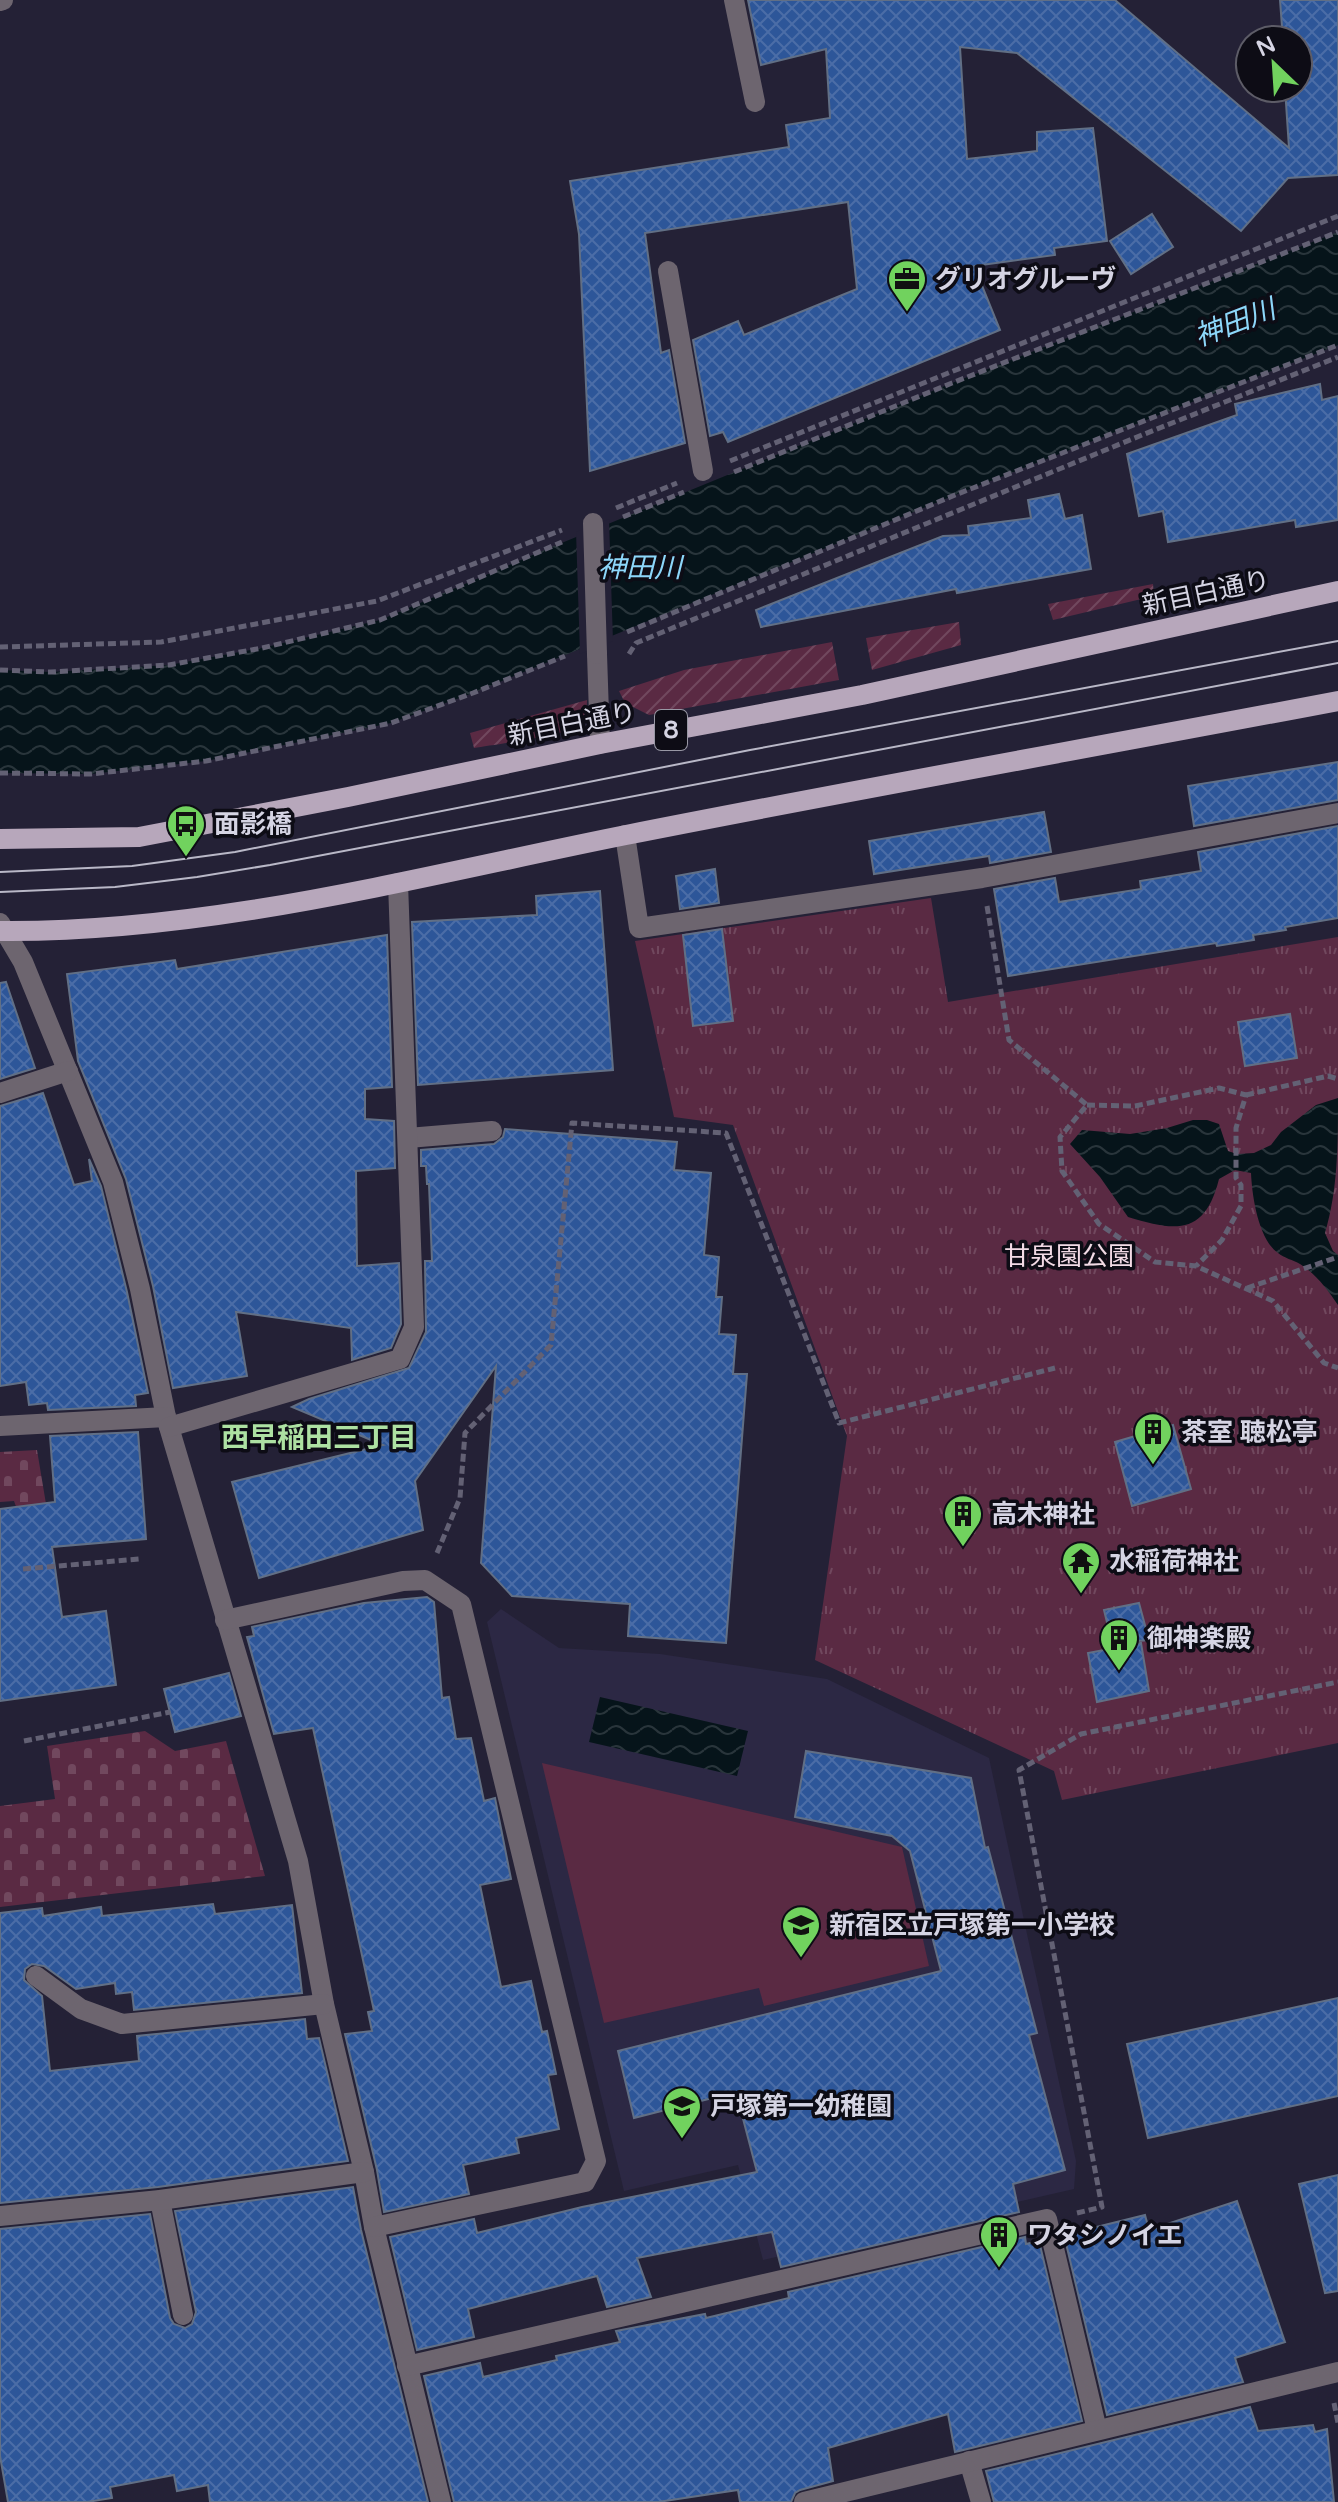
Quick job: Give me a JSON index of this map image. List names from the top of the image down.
{
  "streets": {
    "main road": ["新目白通り", "8"]
  },
  "districts": ["西早稲田三丁目"],
  "water": ["神田川"],
  "parks": ["甘泉園公園"],
  "places": {
    "office": ["グリオグルーヴ"],
    "bus stop": ["面影橋"],
    "building": [
      "茶室 聴松亭",
      "高木神社",
      "御神楽殿",
      "ワタシノイエ"
    ],
    "temple": ["水稲荷神社"],
    "school or university": ["新宿区立戸塚第一小学校", "戸塚第一幼稚園"]
  },
  "north": "top left"
}
